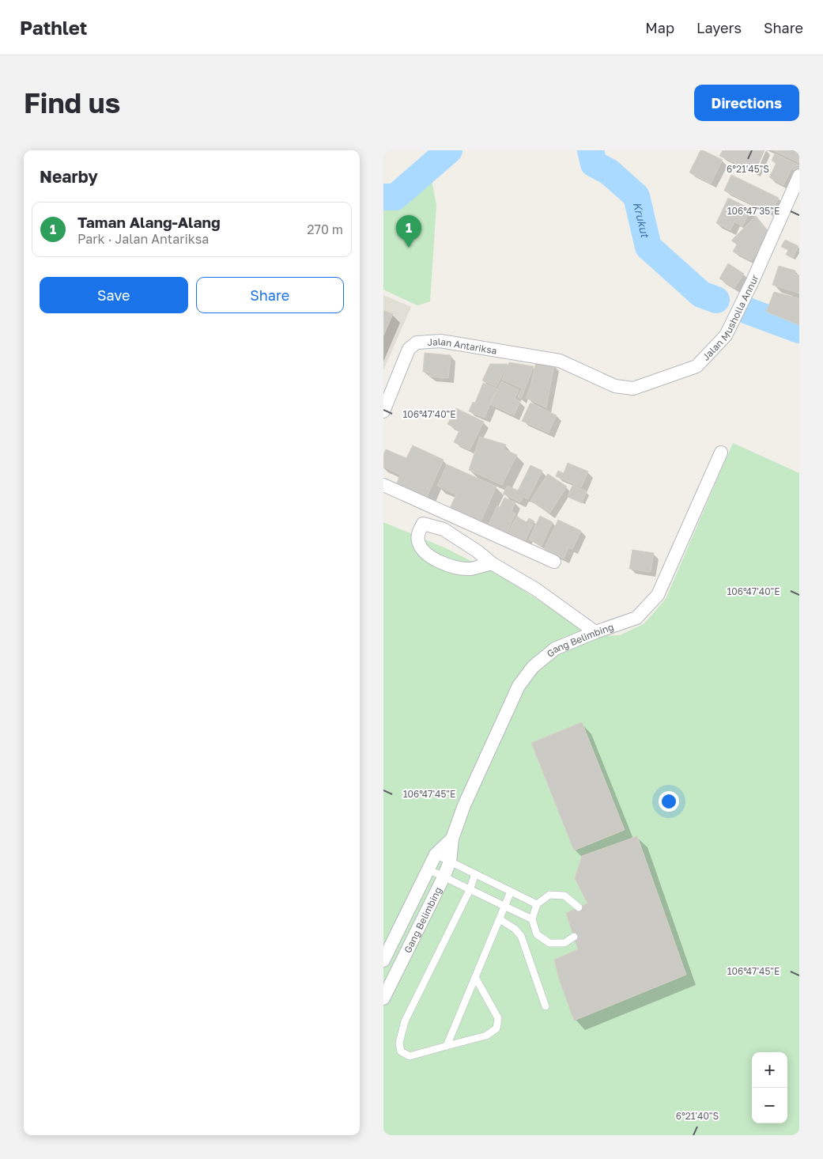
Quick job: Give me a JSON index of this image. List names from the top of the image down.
{
  "streets": {
    "street": ["Jalan Musholla Annur", "Jalan Antariksa", "Gang Belimbing"]
  },
  "crossings": [
    ["Jalan Musholla Annur", "Jalan Antariksa"]
  ],
  "water": ["Krukut"],
  "page": {
    "header": "Pathlet",
    "nav": ["Map", "Layers", "Share"],
    "buttons": [
      "Directions",
      ["Save", "Share"]
    ],
    "title": "Find us",
    "heading": "Nearby",
    "list": [
      {
        "mark": "1",
        "name": "Taman Alang-Alang",
        "note": "Park · Jalan Antariksa",
        "value": "270 m"
      }
    ],
    "pins": "1",
    "map_buttons": ["+", "−"]
  },
  "coordinates": [
    "6°21'45\"S",
    "106°47'35\"E",
    "106°47'40\"E",
    "106°47'45\"E",
    "6°21'40\"S"
  ]
}
